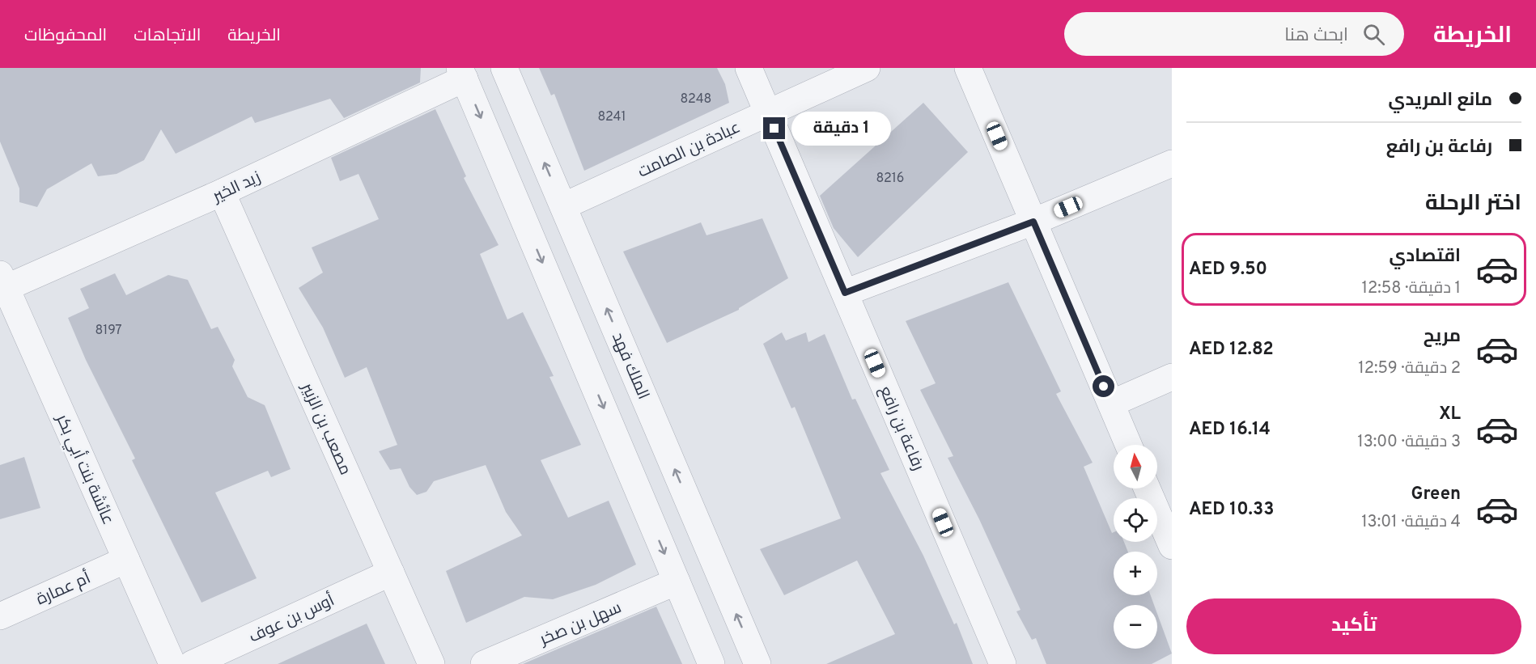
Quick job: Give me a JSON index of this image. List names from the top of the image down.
{
  "streets": {
    "street": [
      "عبادة بن الصامت",
      "زيد الخير",
      "الملك فهد",
      "رفاعة بن رافع",
      "مصعب بن الزبير",
      "عائشة بنت أبي بكر",
      "أم عمارة",
      "أوس بن عوف",
      "سهل بن صخر"
    ]
  },
  "crossings": [
    ["عبادة بن الصامت", "الملك فهد"],
    ["عبادة بن الصامت", "رفاعة بن رافع"],
    ["زيد الخير", "مصعب بن الزبير"],
    ["زيد الخير", "عائشة بنت أبي بكر"],
    ["مصعب بن الزبير", "أوس بن عوف"],
    ["عائشة بنت أبي بكر", "أم عمارة"]
  ],
  "house_numbers": [
    "8248",
    "8241",
    "8216",
    "8197"
  ],
  "north": "top",
  "page": {
    "header": "الخريطة",
    "search": "ابحث هنا",
    "nav": ["الخريطة", "الاتجاهات", "المحفوظات"],
    "banner": ["مانع المريدي", "رفاعة بن رافع"],
    "bubble": "1 دقيقة",
    "heading": "اختر الرحلة",
    "list": [
      {
        "name": "اقتصادي",
        "note": "1 دقيقة · 12:58",
        "value": "AED 9.50"
      },
      {
        "name": "مريح",
        "note": "2 دقيقة · 12:59",
        "value": "AED 12.82"
      },
      {
        "name": "XL",
        "note": "3 دقيقة · 13:00",
        "value": "AED 16.14"
      },
      {
        "name": "Green",
        "note": "4 دقيقة · 13:01",
        "value": "AED 10.33"
      }
    ],
    "map_buttons": ["+", "−"],
    "buttons": "تأكيد"
  }
}
